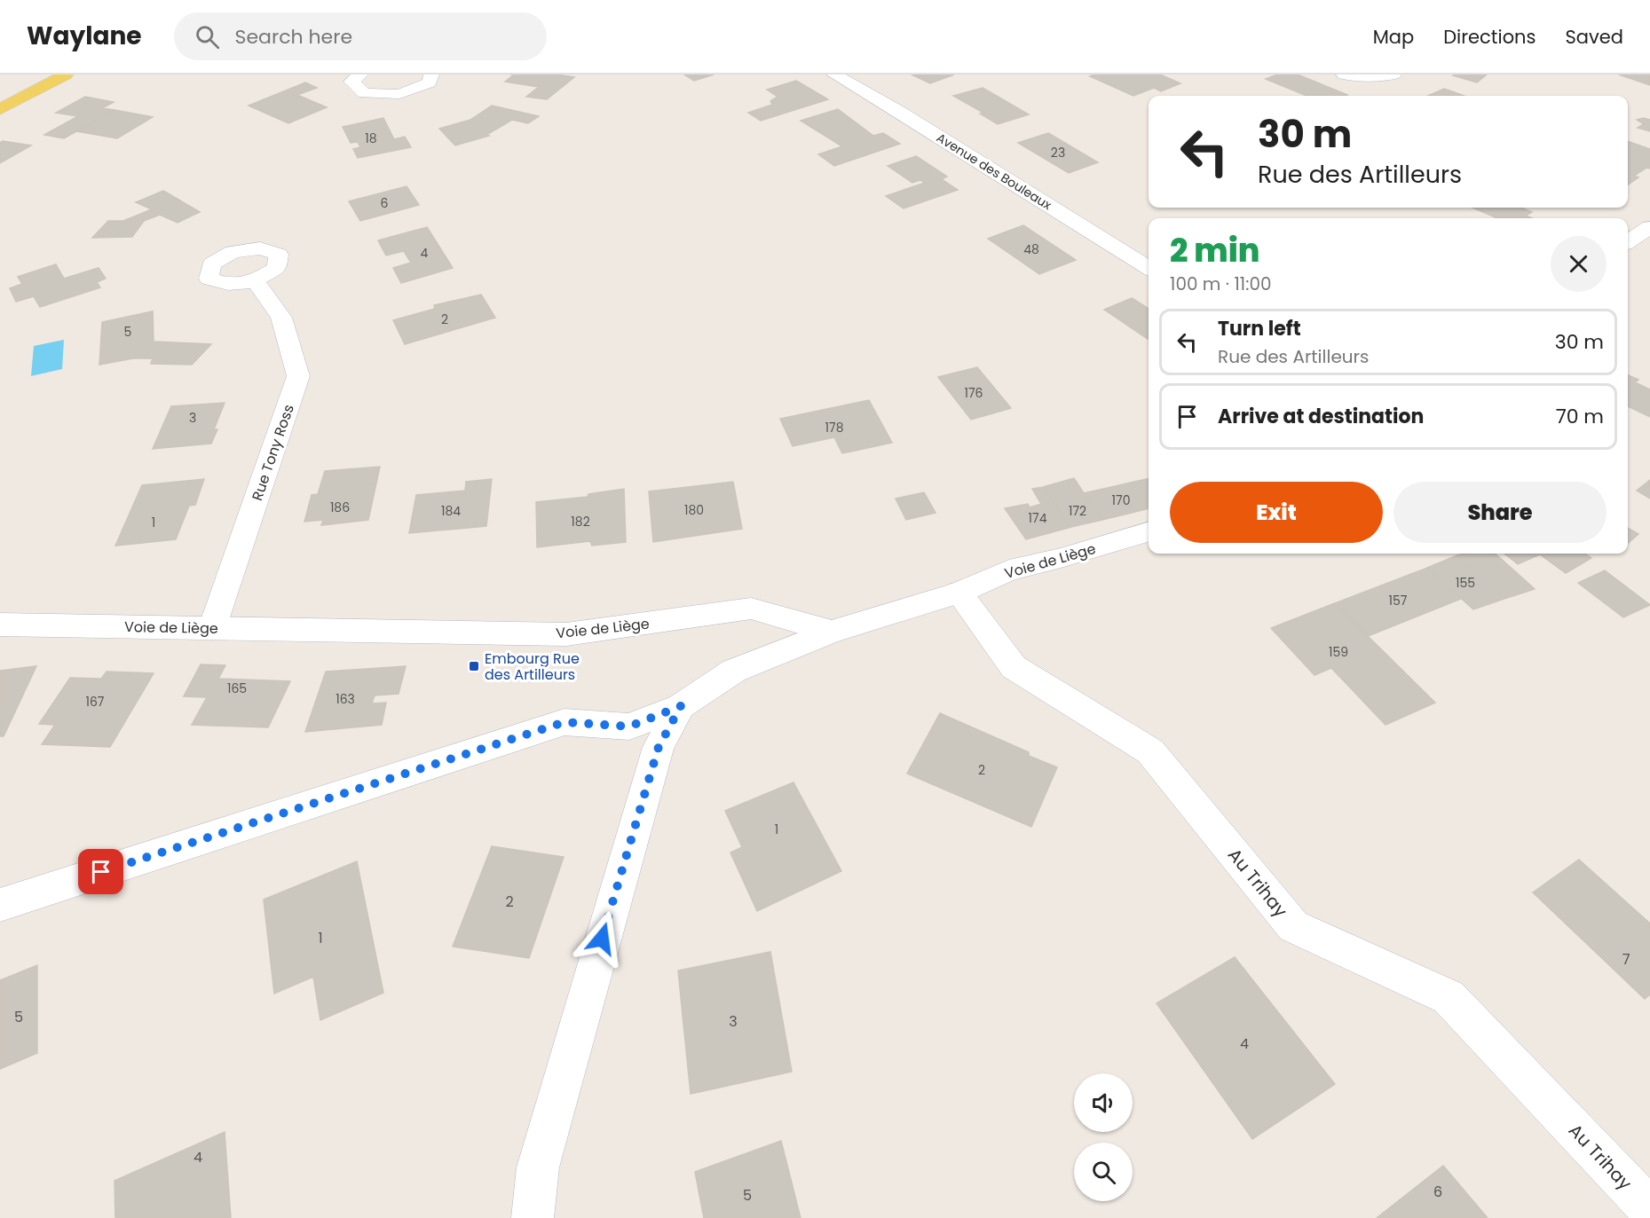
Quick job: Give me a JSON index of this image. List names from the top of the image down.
{
  "streets": {
    "street": [
      "Avenue des Bouleaux",
      "Rue Tony Ross",
      "Voie de Liège",
      "Au Trihay"
    ]
  },
  "crossings": [
    ["Rue Tony Ross", "Voie de Liège"],
    ["Voie de Liège", "Au Trihay"]
  ],
  "places": {
    "transit": ["Embourg Rue des Artilleurs"]
  },
  "house_numbers": [
    "18",
    "23",
    "6",
    "48",
    "4",
    "2",
    "5",
    "176",
    "3",
    "178",
    "170",
    "186",
    "180",
    "184",
    "172",
    "174",
    "182",
    "1",
    "155",
    "157",
    "159",
    "165",
    "163",
    "167",
    "2",
    "1",
    "2",
    "1",
    "7",
    "5",
    "3",
    "4",
    "4",
    "6",
    "5"
  ],
  "page": {
    "header": "Waylane",
    "search": "Search here",
    "nav": ["Map", "Directions", "Saved"],
    "turn": ["30 m", "Rue des Artilleurs"],
    "heading": ["2 min", "100 m · 11:00"],
    "list": [
      {
        "name": "Turn left",
        "note": "Rue des Artilleurs",
        "value": "30 m"
      },
      {
        "name": "Arrive at destination",
        "value": "70 m"
      }
    ],
    "buttons": ["Exit", "Share"]
  }
}
